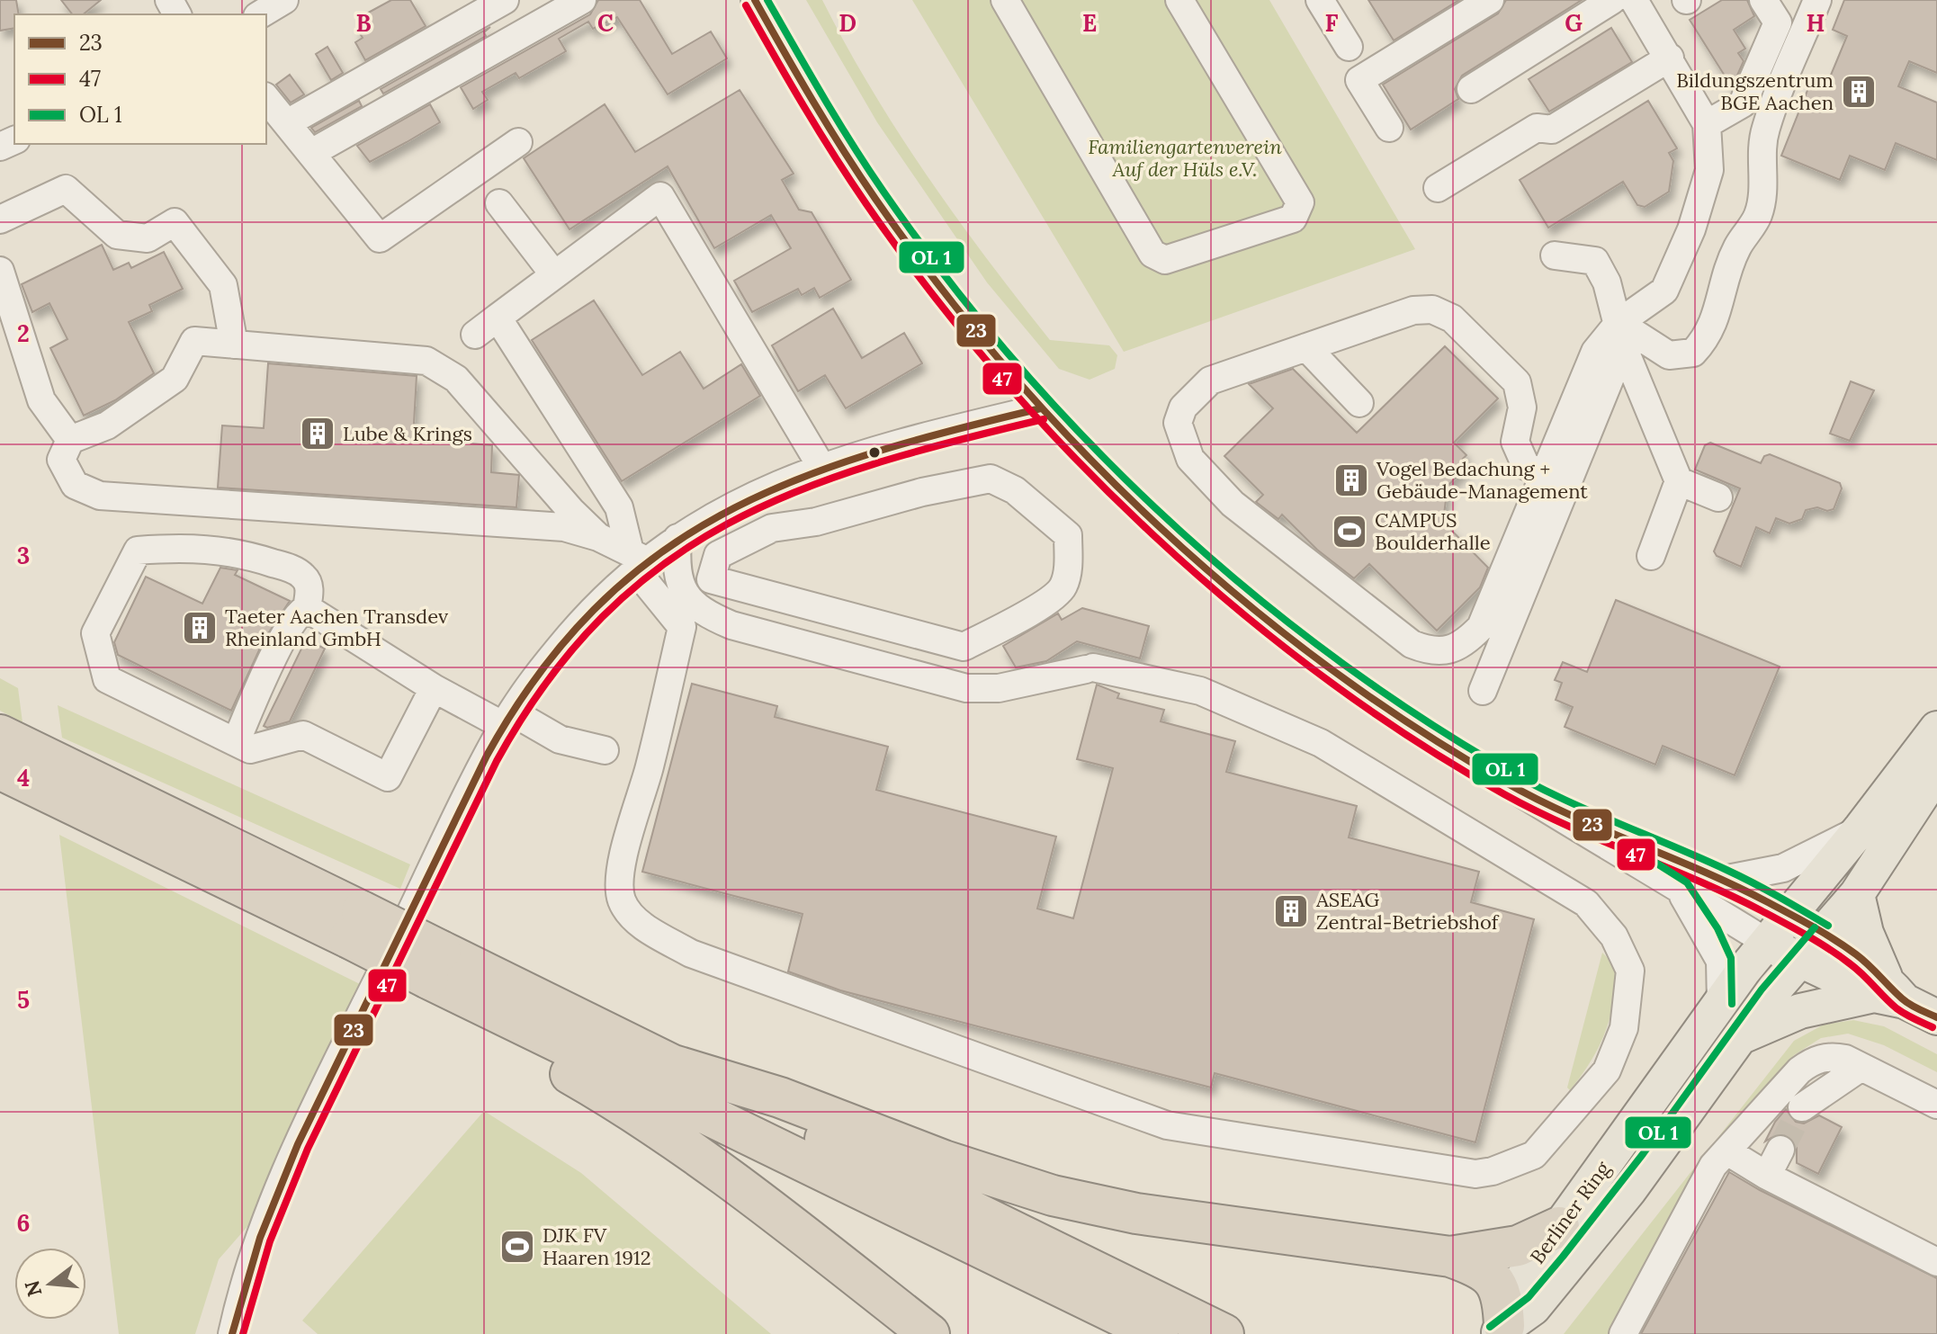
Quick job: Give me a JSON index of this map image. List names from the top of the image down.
{
  "streets": {
    "main road": ["Berliner Ring"]
  },
  "parks": ["Familiengartenverein Auf der Hüls e.V."],
  "places": {
    "building": [
      "Bildungszentrum BGE Aachen",
      "Lube & Krings",
      "Vogel Bedachung + Gebäude-Management",
      "Taeter Aachen Transdev Rheinland GmbH",
      "ASEAG Zentral-Betriebshof"
    ],
    "sports": ["CAMPUS Boulderhalle", "DJK FV Haaren 1912"]
  },
  "lines": ["transit line 23", "transit line 47"],
  "legend": ["23", "47", "OL 1"],
  "north": "left",
  "grid": {
    "columns": [
      "B",
      "C",
      "D",
      "E",
      "F",
      "G",
      "H"
    ],
    "rows": [
      "2",
      "3",
      "4",
      "5",
      "6"
    ]
  }
}
